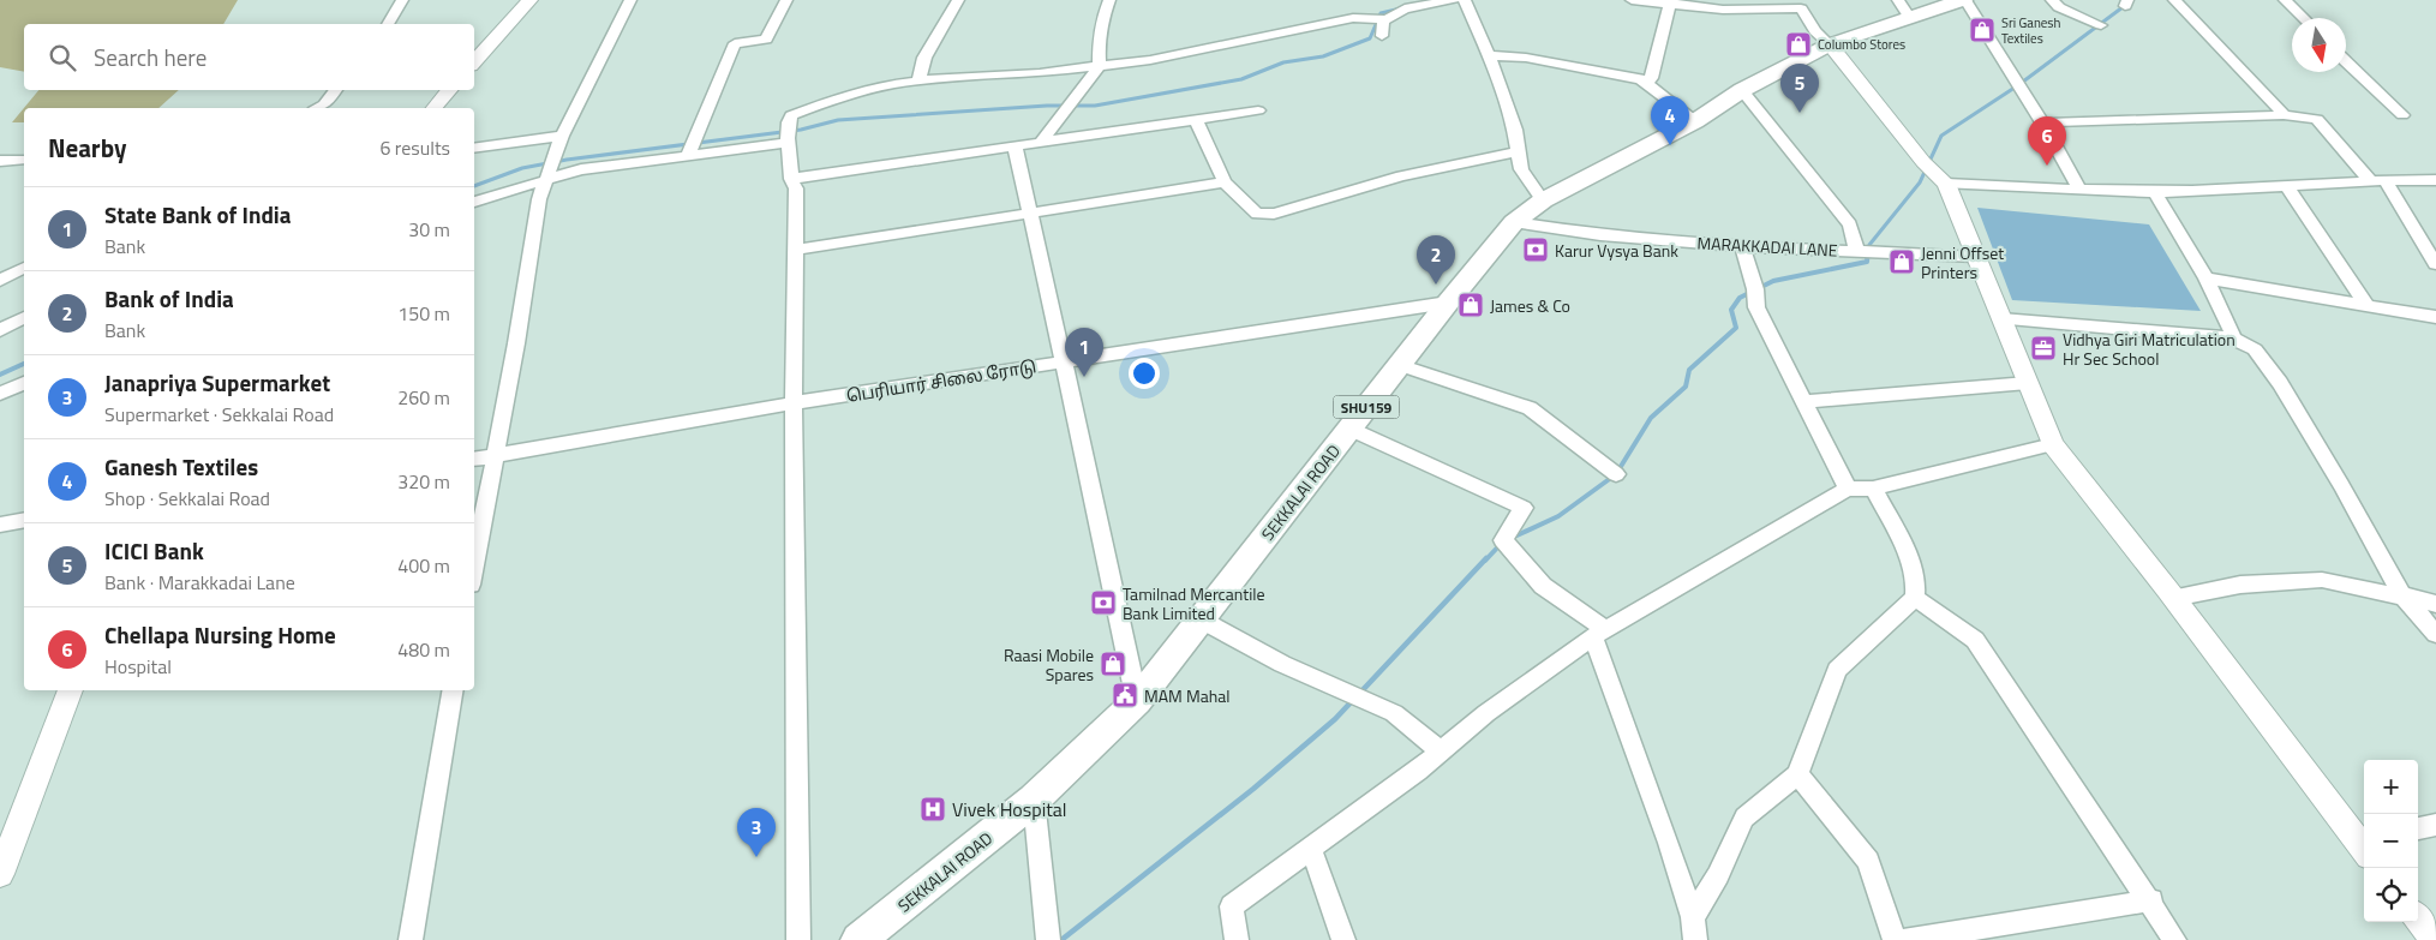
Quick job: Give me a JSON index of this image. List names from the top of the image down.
{
  "streets": {
    "main road": ["SHU159", "SEKKALAI ROAD"],
    "street": ["MARAKKADAI LANE", "பெரியார் சிலை ரோடு"]
  },
  "crossings": [
    ["MARAKKADAI LANE", "SEKKALAI ROAD"],
    ["பெரியார் சிலை ரோடு", "SEKKALAI ROAD"]
  ],
  "places": {
    "shop": [
      "Sri Ganesh Textiles",
      "Columbo Stores",
      "Jenni Offset Printers",
      "James & Co",
      "Raasi Mobile Spares"
    ],
    "bank": ["Karur Vysya Bank", "Tamilnad Mercantile Bank Limited"],
    "office": ["Vidhya Giri Matriculation Hr Sec School"],
    "public building": ["MAM Mahal"],
    "hospital": ["Vivek Hospital"]
  },
  "north": "bottom",
  "page": {
    "search": "Search here",
    "pins": [
      "5",
      "4",
      "6",
      "2",
      "1",
      "3"
    ],
    "heading": ["Nearby", "6 results"],
    "list": [
      {
        "mark": "1",
        "name": "State Bank of India",
        "note": "Bank",
        "value": "30 m"
      },
      {
        "mark": "2",
        "name": "Bank of India",
        "note": "Bank",
        "value": "150 m"
      },
      {
        "mark": "3",
        "name": "Janapriya Supermarket",
        "note": "Supermarket · Sekkalai Road",
        "value": "260 m"
      },
      {
        "mark": "4",
        "name": "Ganesh Textiles",
        "note": "Shop · Sekkalai Road",
        "value": "320 m"
      },
      {
        "mark": "5",
        "name": "ICICI Bank",
        "note": "Bank · Marakkadai Lane",
        "value": "400 m"
      },
      {
        "mark": "6",
        "name": "Chellapa Nursing Home",
        "note": "Hospital",
        "value": "480 m"
      }
    ],
    "map_buttons": ["+", "−"]
  }
}
